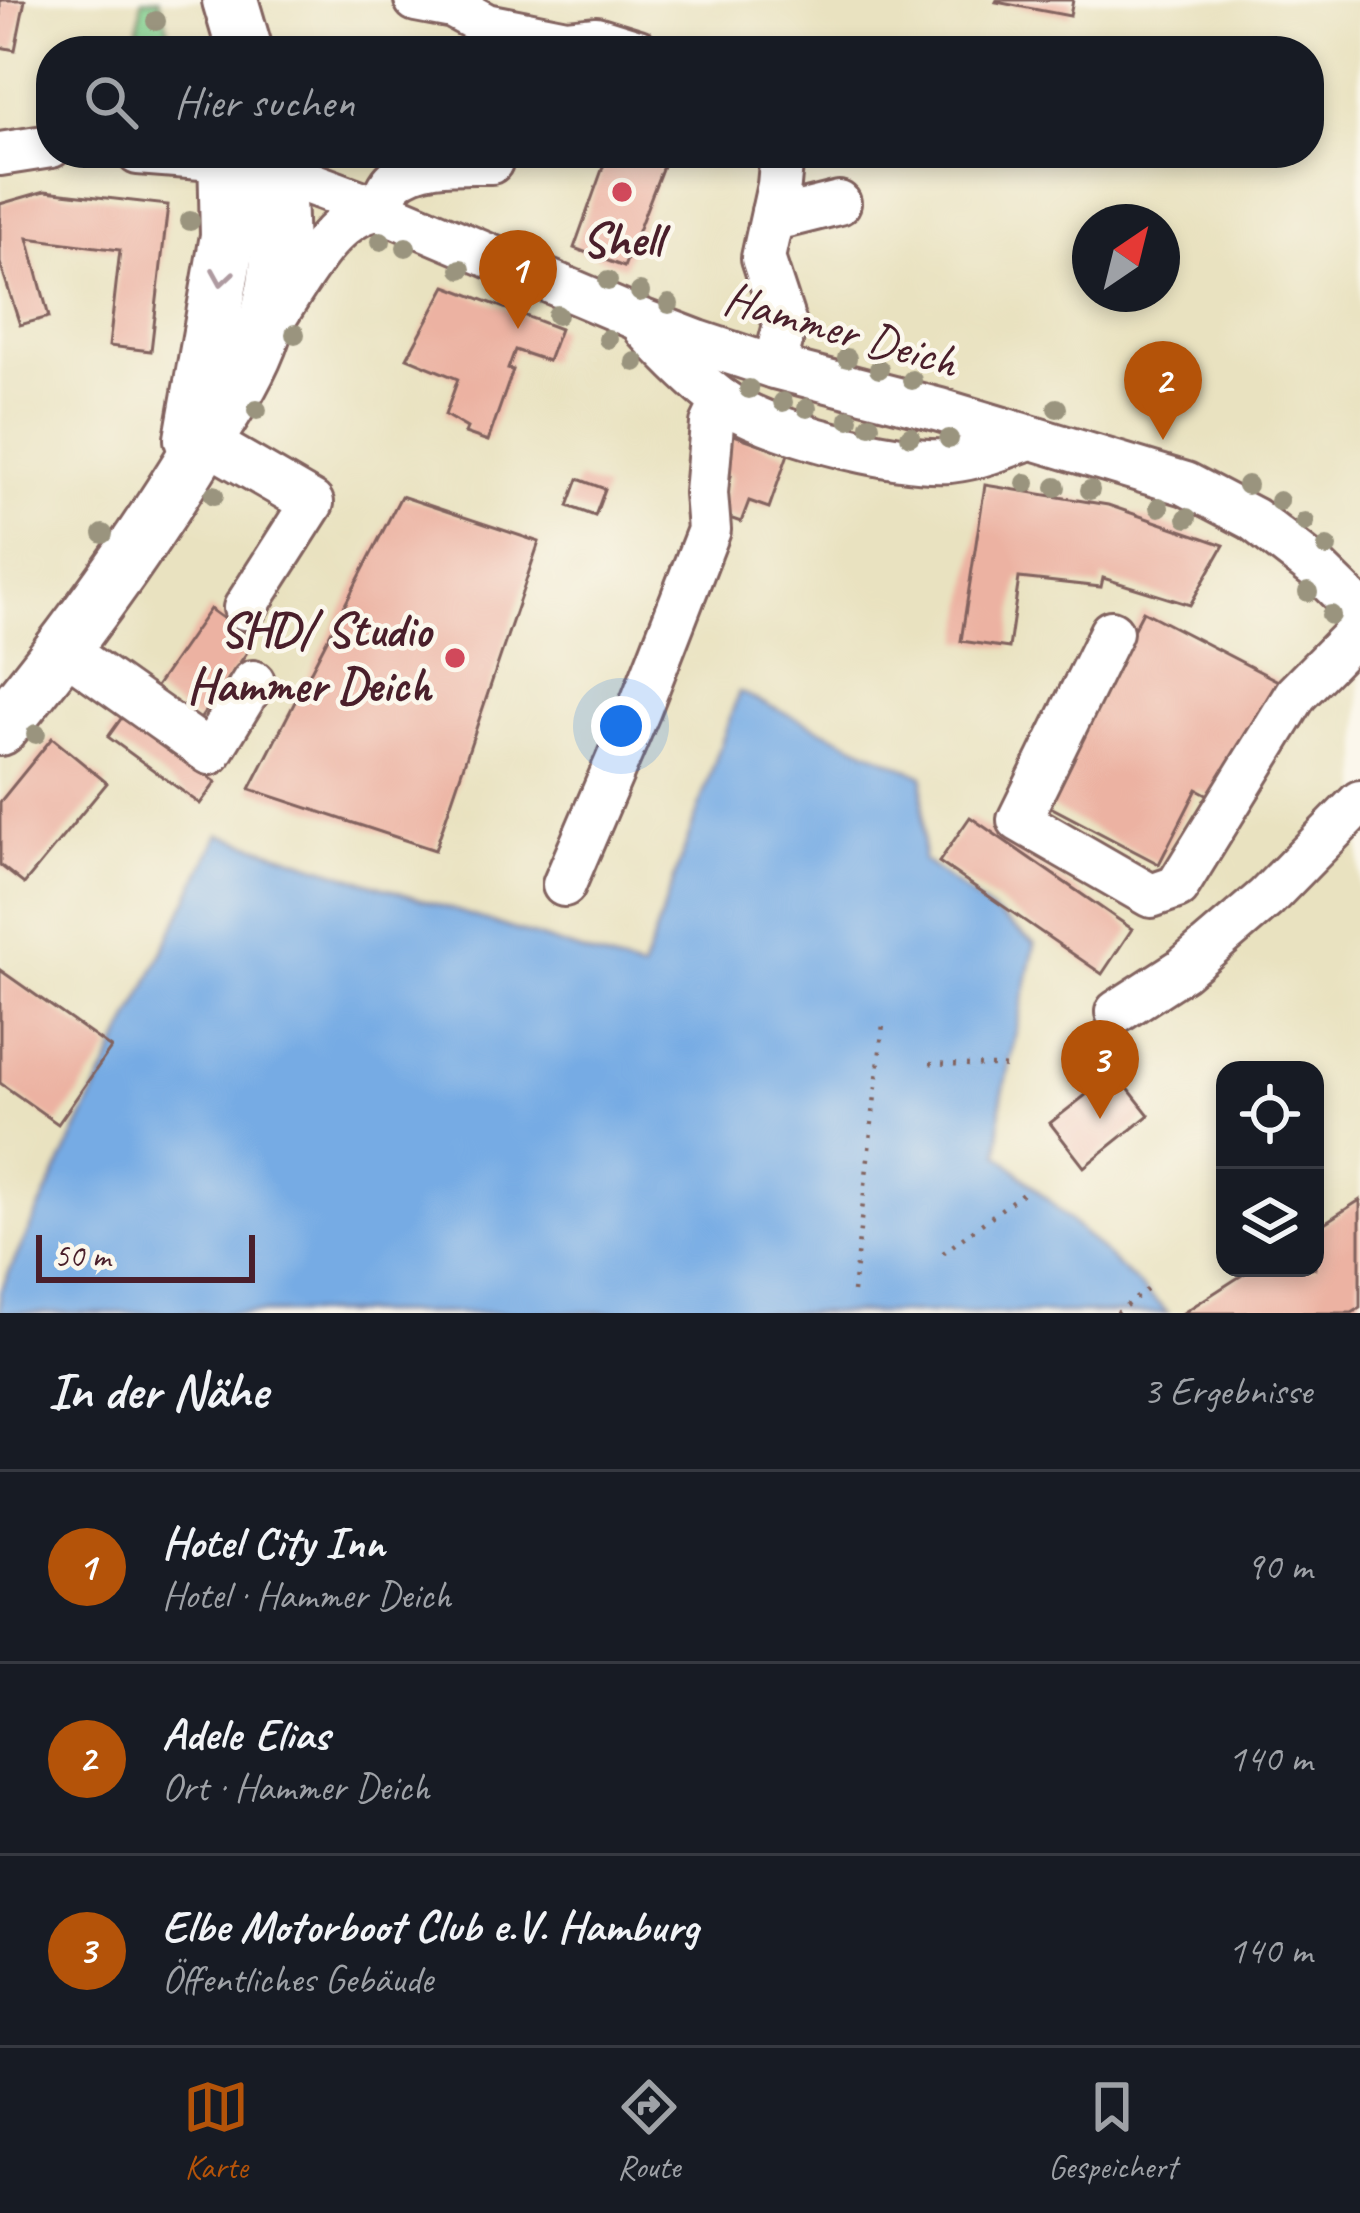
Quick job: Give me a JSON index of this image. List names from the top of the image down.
{
  "streets": {
    "street": ["Hammer Deich"]
  },
  "places": ["Shell", "SHD/ Studio Hammer Deich"],
  "scale_bar": "50 m",
  "north": "top right",
  "page": {
    "search": "Hier suchen",
    "pins": ["1", "2", "3"],
    "scale": "50 m",
    "heading": ["In der Nähe", "3 Ergebnisse"],
    "list": [
      {
        "mark": "1",
        "name": "Hotel City Inn",
        "note": "Hotel · Hammer Deich",
        "value": "90 m"
      },
      {
        "mark": "2",
        "name": "Adele Elias",
        "note": "Ort · Hammer Deich",
        "value": "140 m"
      },
      {
        "mark": "3",
        "name": "Elbe Motorboot Club e.V. Hamburg",
        "note": "Öffentliches Gebäude",
        "value": "140 m"
      }
    ],
    "nav": ["Karte", "Route", "Gespeichert"]
  }
}
